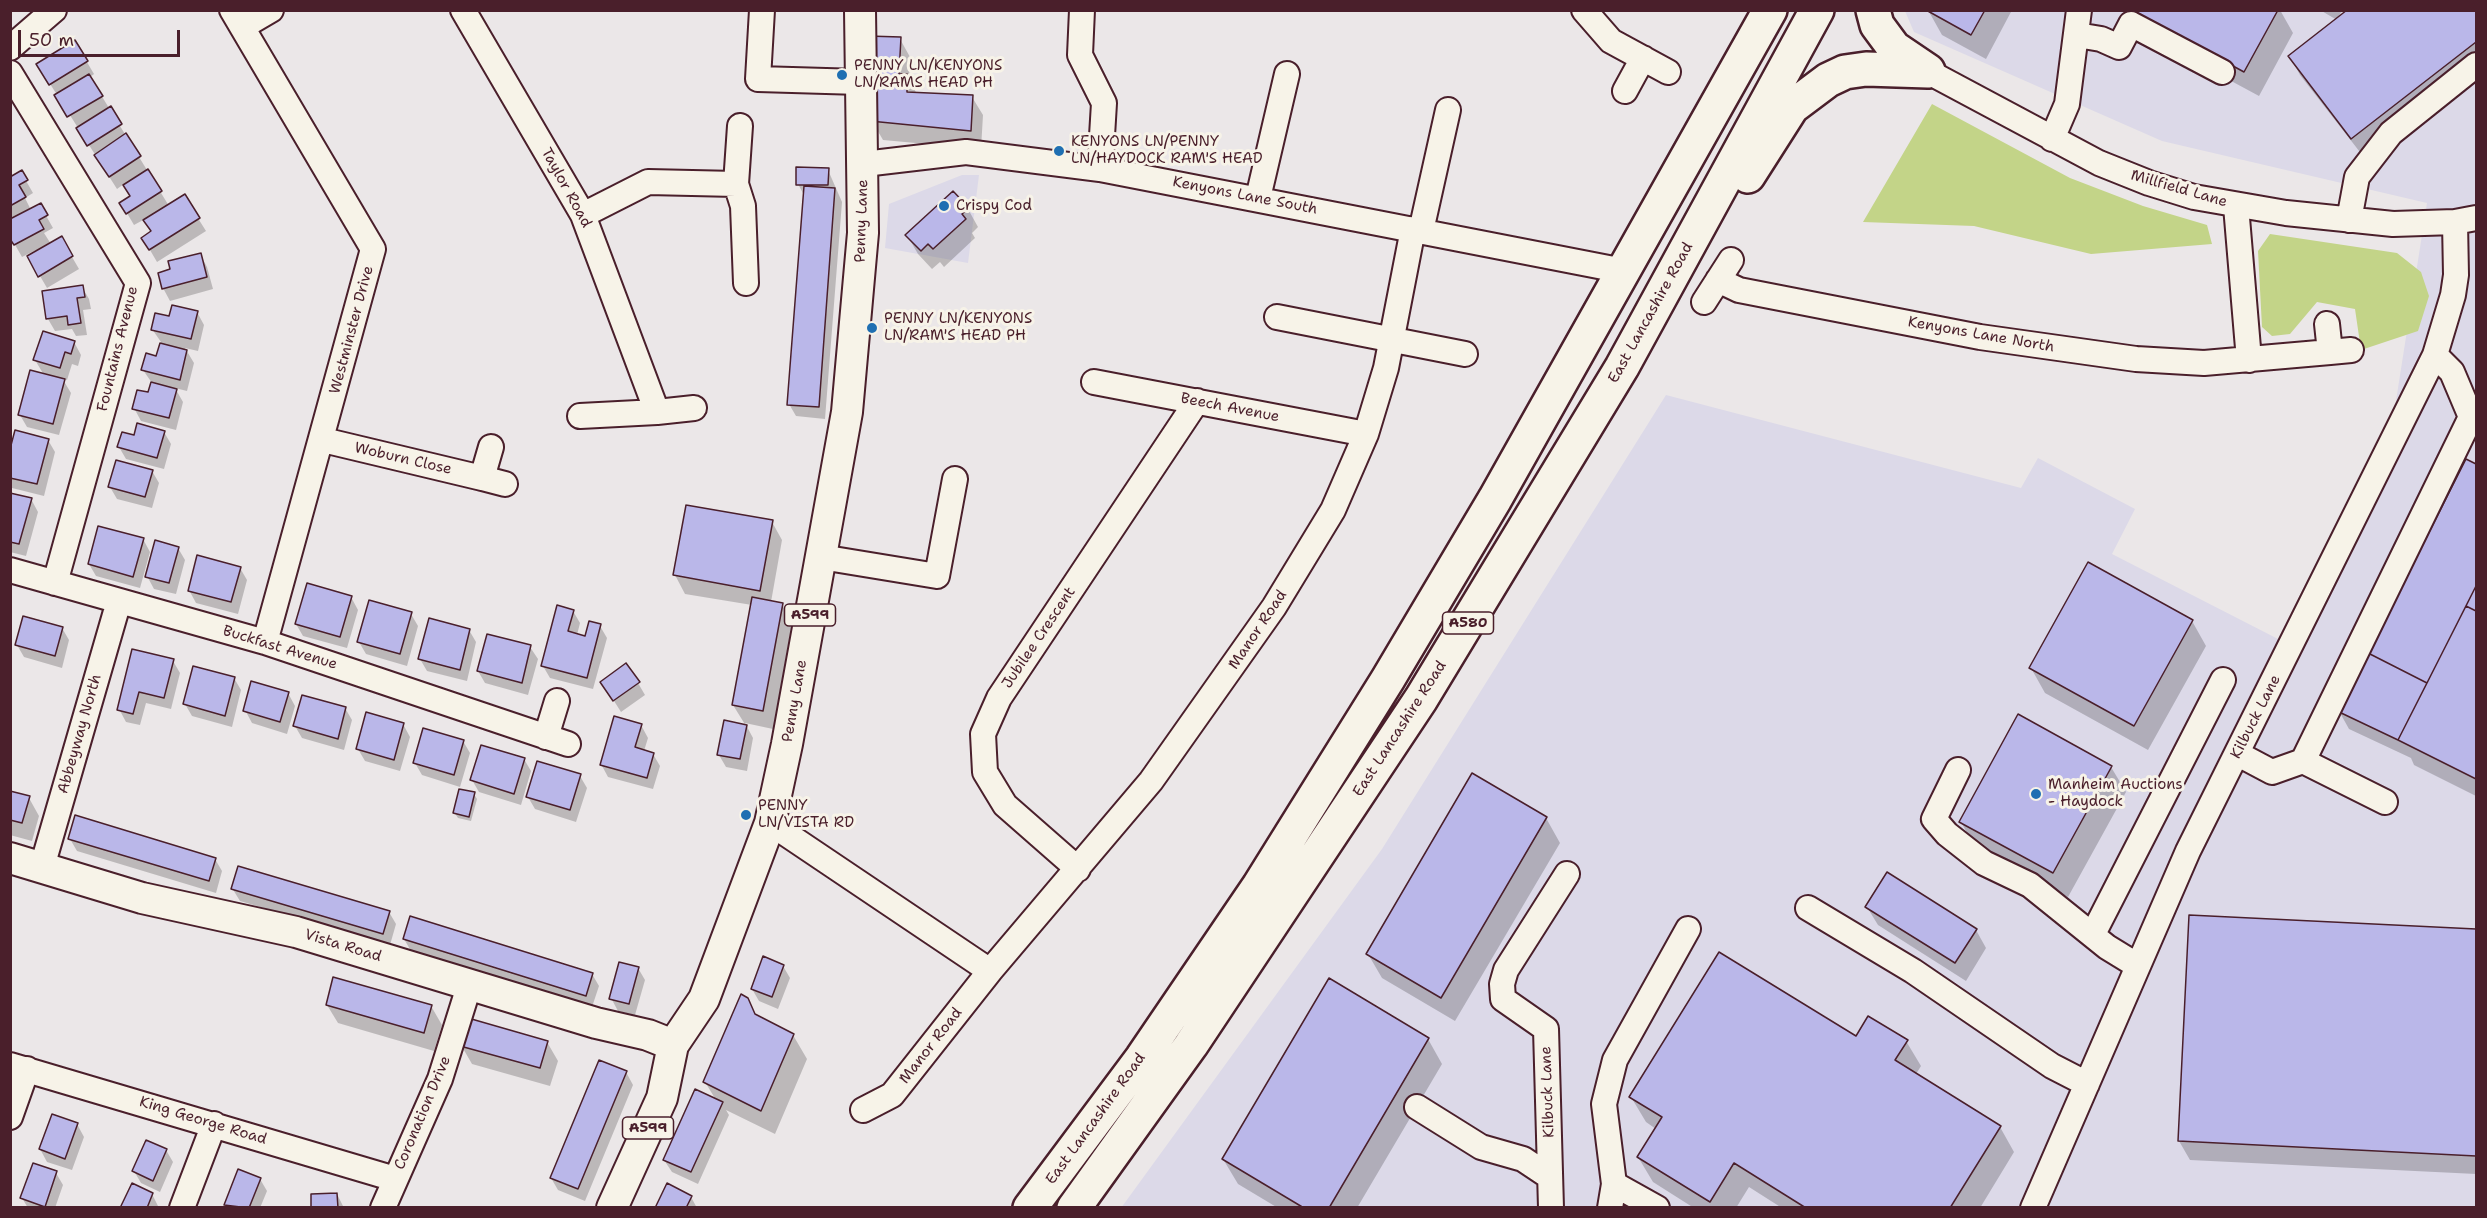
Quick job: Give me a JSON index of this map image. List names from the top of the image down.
{
  "streets": {
    "highway": ["East Lancashire Road", "A580"],
    "main road": ["Penny Lane", "A599", "Vista Road"],
    "street": [
      "Taylor Road",
      "Millfield Lane",
      "Kenyons Lane South",
      "Westminster Drive",
      "Kenyons Lane North",
      "Fountains Avenue",
      "Beech Avenue",
      "Woburn Close",
      "Manor Road",
      "Jubilee Crescent",
      "Buckfast Avenue",
      "Kilbuck Lane",
      "Abbeyway North",
      "Coronation Drive",
      "King George Road"
    ]
  },
  "crossings": [
    ["Millfield Lane", "Kilbuck Lane"],
    ["Kenyons Lane South", "Penny Lane"],
    ["Kenyons Lane South", "East Lancashire Road"],
    ["Kenyons Lane South", "A599"],
    ["Kenyons Lane South", "Manor Road"],
    ["Penny Lane", "A599"],
    ["Penny Lane", "Vista Road"],
    ["Westminster Drive", "Woburn Close"],
    ["Westminster Drive", "Buckfast Avenue"],
    ["Fountains Avenue", "Buckfast Avenue"],
    ["Beech Avenue", "Manor Road"],
    ["Beech Avenue", "Jubilee Crescent"],
    ["Manor Road", "Jubilee Crescent"],
    ["Buckfast Avenue", "Abbeyway North"],
    ["Abbeyway North", "Vista Road"],
    ["Vista Road", "Coronation Drive"],
    ["Coronation Drive", "King George Road"]
  ],
  "places": [
    "PENNY LN/KENYONS LN/RAMS HEAD PH",
    "KENYONS LN/PENNY LN/HAYDOCK RAM'S HEAD",
    "Crispy Cod",
    "PENNY LN/KENYONS LN/RAM'S HEAD PH",
    "Manheim Auctions - Haydock",
    "PENNY LN/VISTA RD"
  ],
  "scale_bar": "50 m"
}
